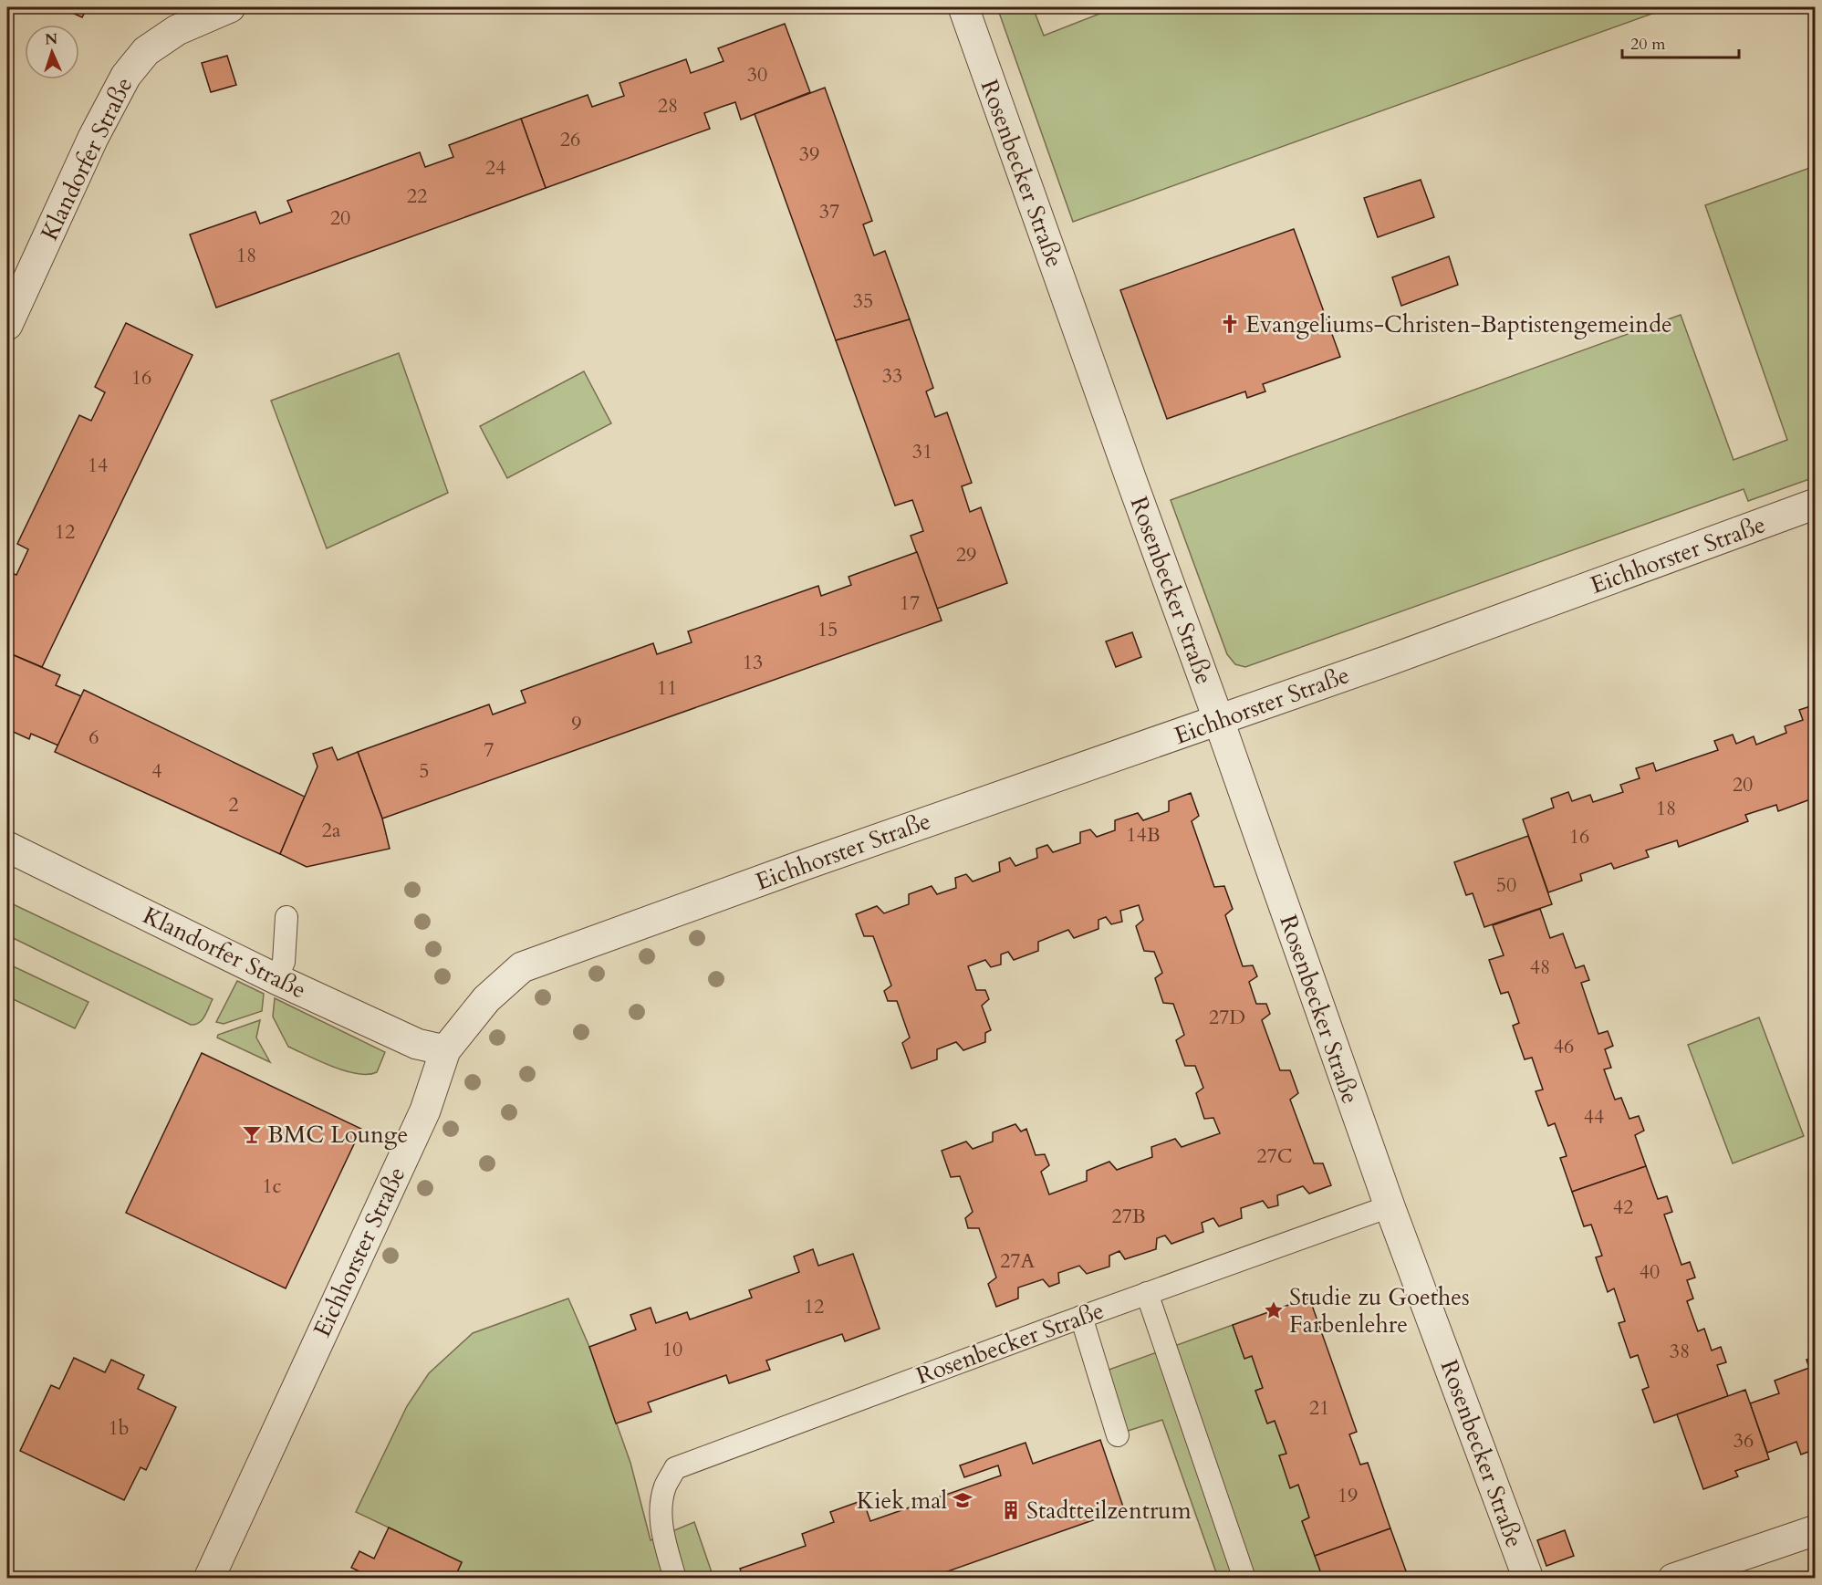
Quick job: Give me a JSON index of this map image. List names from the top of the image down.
{
  "streets": {
    "street": ["Klandorfer Straße", "Rosenbecker Straße", "Eichhorster Straße"]
  },
  "crossings": [
    ["Klandorfer Straße", "Eichhorster Straße"],
    ["Rosenbecker Straße", "Eichhorster Straße"]
  ],
  "places": {
    "church": ["Evangeliums-Christen-Baptistengemeinde"],
    "bar": ["BMC Lounge"],
    "place": ["Studie zu Goethes Farbenlehre"],
    "school or university": ["Kiek mal"],
    "building": ["Stadtteilzentrum"]
  },
  "house_numbers": [
    "30",
    "28",
    "26",
    "39",
    "24",
    "22",
    "37",
    "20",
    "18",
    "35",
    "33",
    "16",
    "31",
    "14",
    "12",
    "29",
    "17",
    "15",
    "13",
    "11",
    "9",
    "6",
    "7",
    "4",
    "5",
    "20",
    "2",
    "18",
    "2a",
    "14B",
    "16",
    "50",
    "48",
    "27D",
    "46",
    "44",
    "27C",
    "1c",
    "42",
    "27B",
    "27A",
    "40",
    "12",
    "10",
    "38",
    "21",
    "1b",
    "36",
    "19"
  ],
  "scale_bar": "20 m",
  "north": "top"
}
